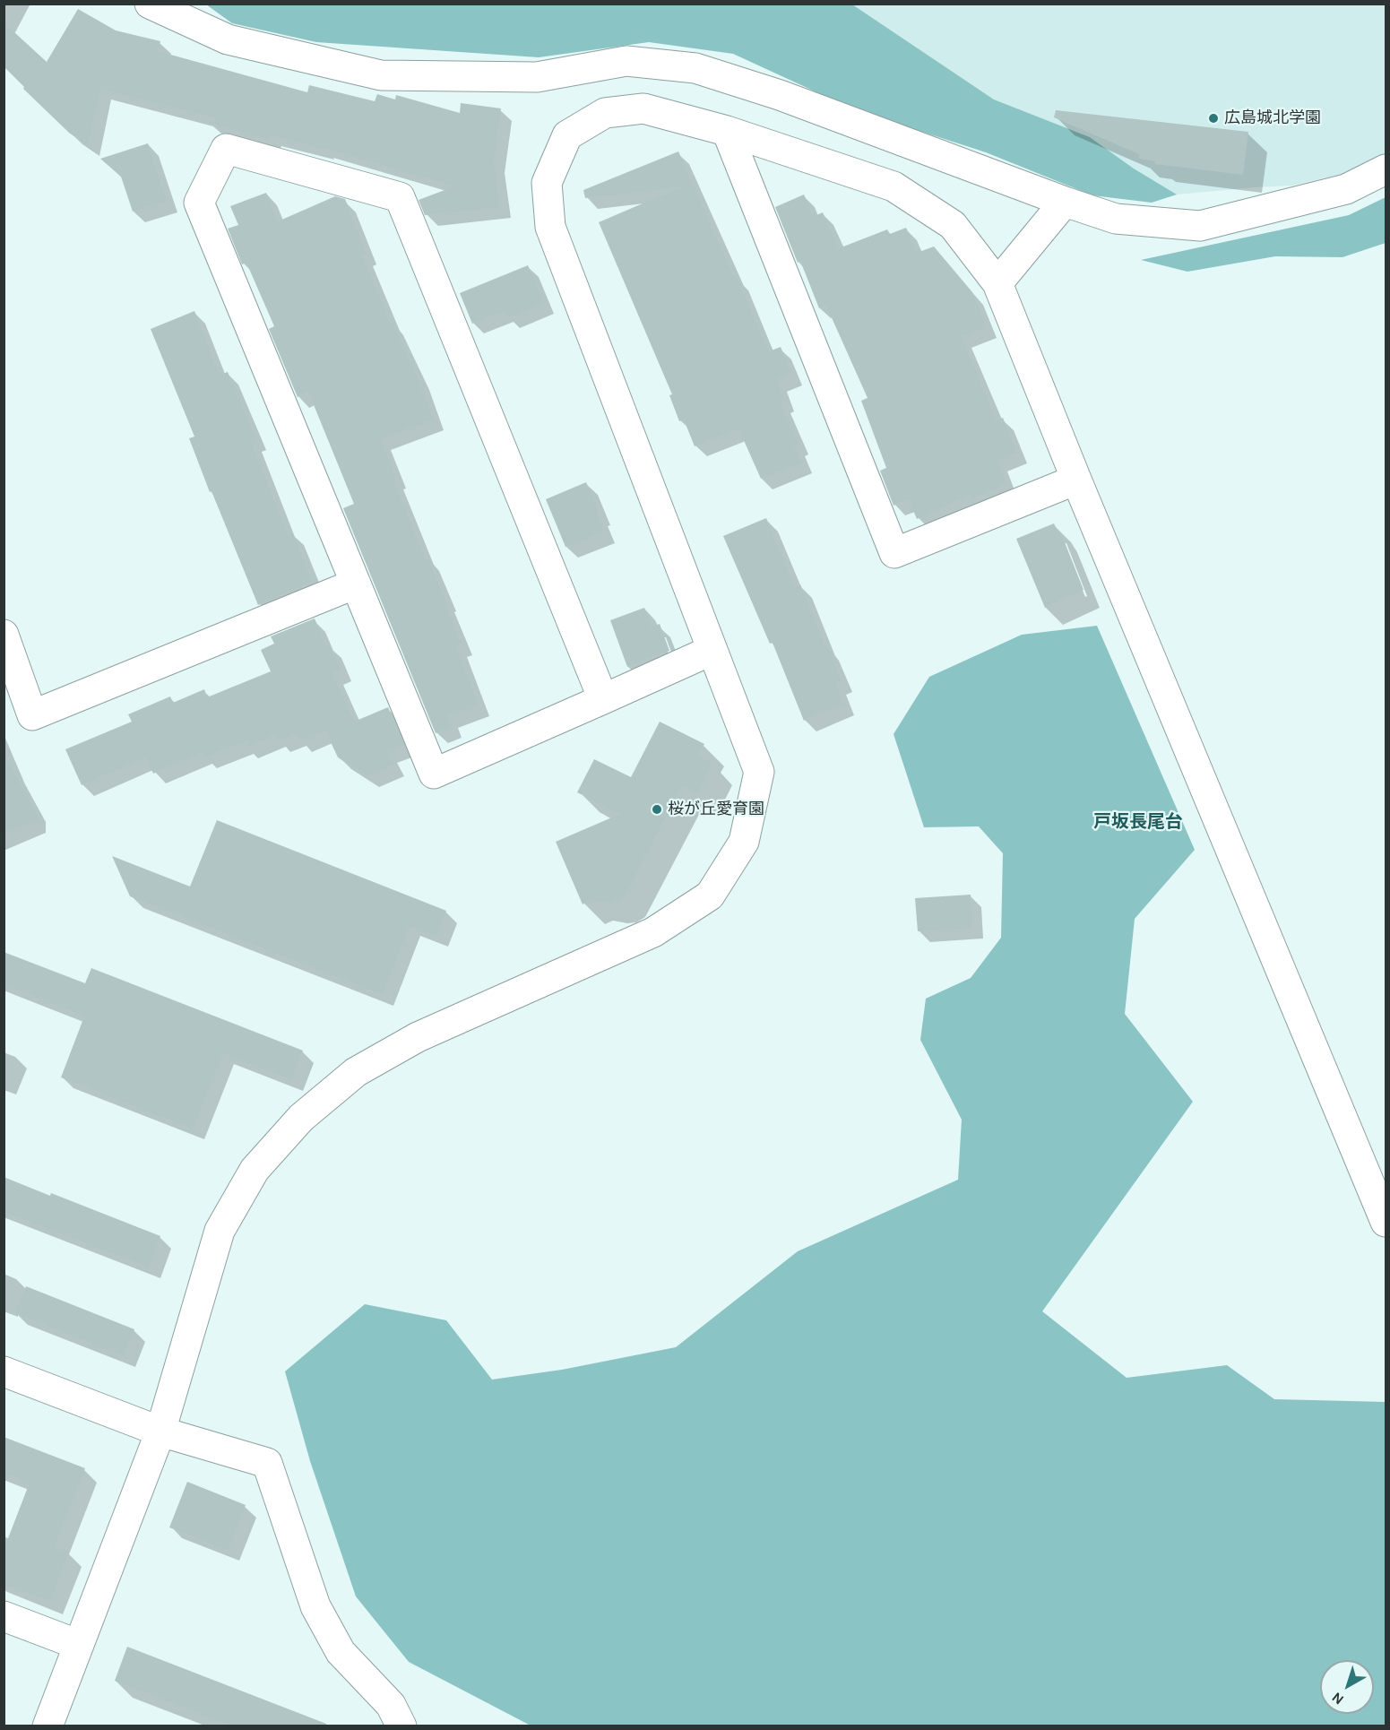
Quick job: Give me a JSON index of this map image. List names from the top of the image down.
{
  "districts": ["戸坂長尾台"],
  "places": ["広島城北学園", "桜が丘愛育園"],
  "north": "bottom left"
}
